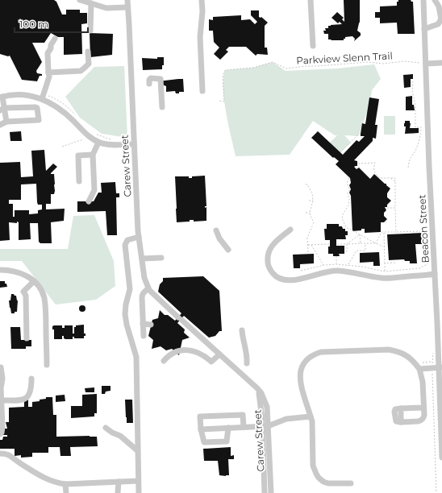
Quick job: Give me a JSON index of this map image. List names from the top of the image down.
{
  "streets": {
    "street": ["Carew Street", "Beacon Street"],
    "path": ["Parkview Slenn Trail"]
  },
  "crossings": [
    ["Parkview Slenn Trail", "Beacon Street"]
  ],
  "scale_bar": "100 m"
}
